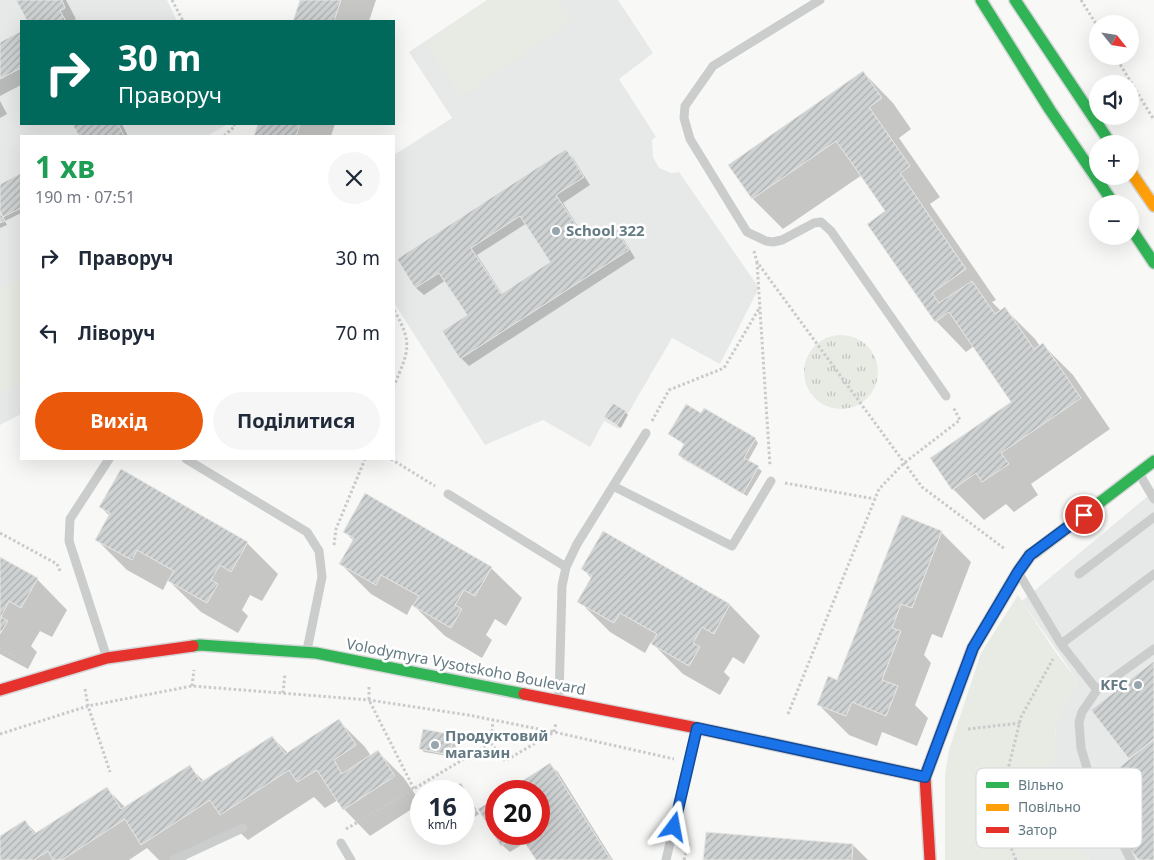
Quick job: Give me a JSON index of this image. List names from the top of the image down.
{
  "streets": {
    "street": ["Volodymyra Vysotskoho Boulevard"]
  },
  "places": ["School 322", "KFC", "Продуктовий магазин"],
  "legend": ["Вільно", "Повільно", "Затор"],
  "north": "bottom right",
  "page": {
    "map_buttons": ["+", "−"],
    "turn": ["30 m", "Праворуч"],
    "heading": ["1 хв", "190 m · 07:51"],
    "list": [
      {
        "name": "Праворуч",
        "value": "30 m"
      },
      {
        "name": "Ліворуч",
        "value": "70 m"
      }
    ],
    "buttons": ["Вихід", "Поділитися"],
    "speed": "16 km/h",
    "limit": "20"
  }
}
